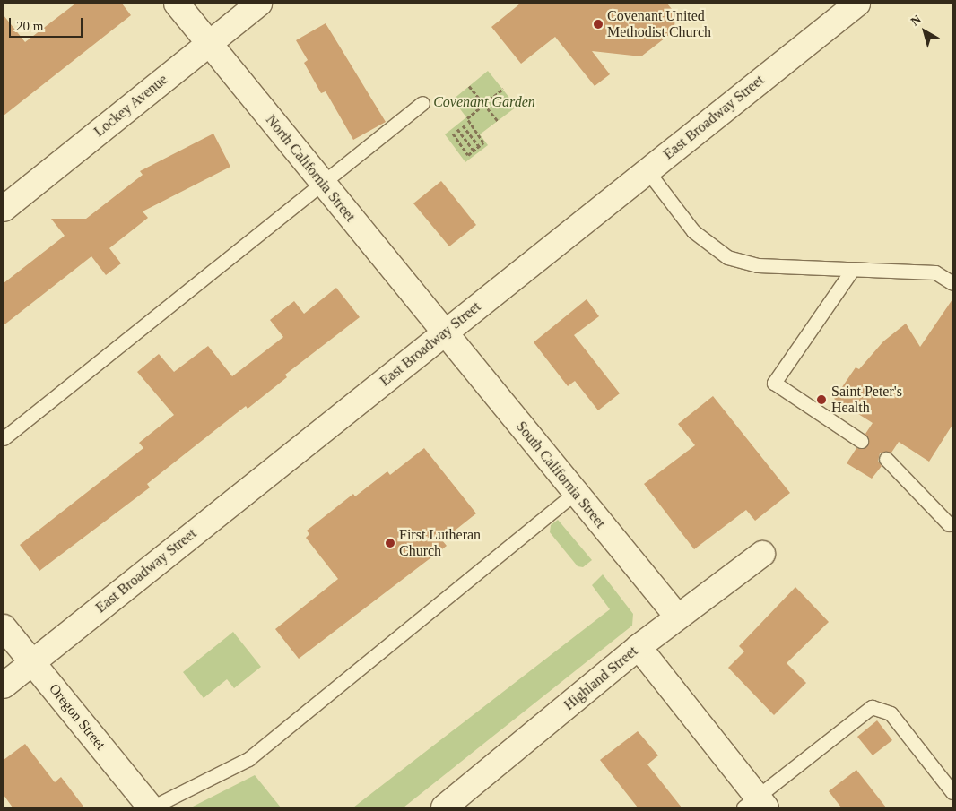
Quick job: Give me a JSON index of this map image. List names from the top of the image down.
{
  "streets": {
    "street": [
      "Lockey Avenue",
      "East Broadway Street",
      "North California Street",
      "South California Street",
      "Highland Street",
      "Oregon Street"
    ]
  },
  "crossings": [
    ["Lockey Avenue", "North California Street"],
    ["East Broadway Street", "North California Street"],
    ["East Broadway Street", "South California Street"],
    ["East Broadway Street", "Oregon Street"],
    ["North California Street", "South California Street"],
    ["South California Street", "Highland Street"]
  ],
  "parks": ["Covenant Garden"],
  "places": ["Covenant United Methodist Church", "Saint Peter's Health", "First Lutheran Church"],
  "scale_bar": "20 m",
  "north": "top left"
}
